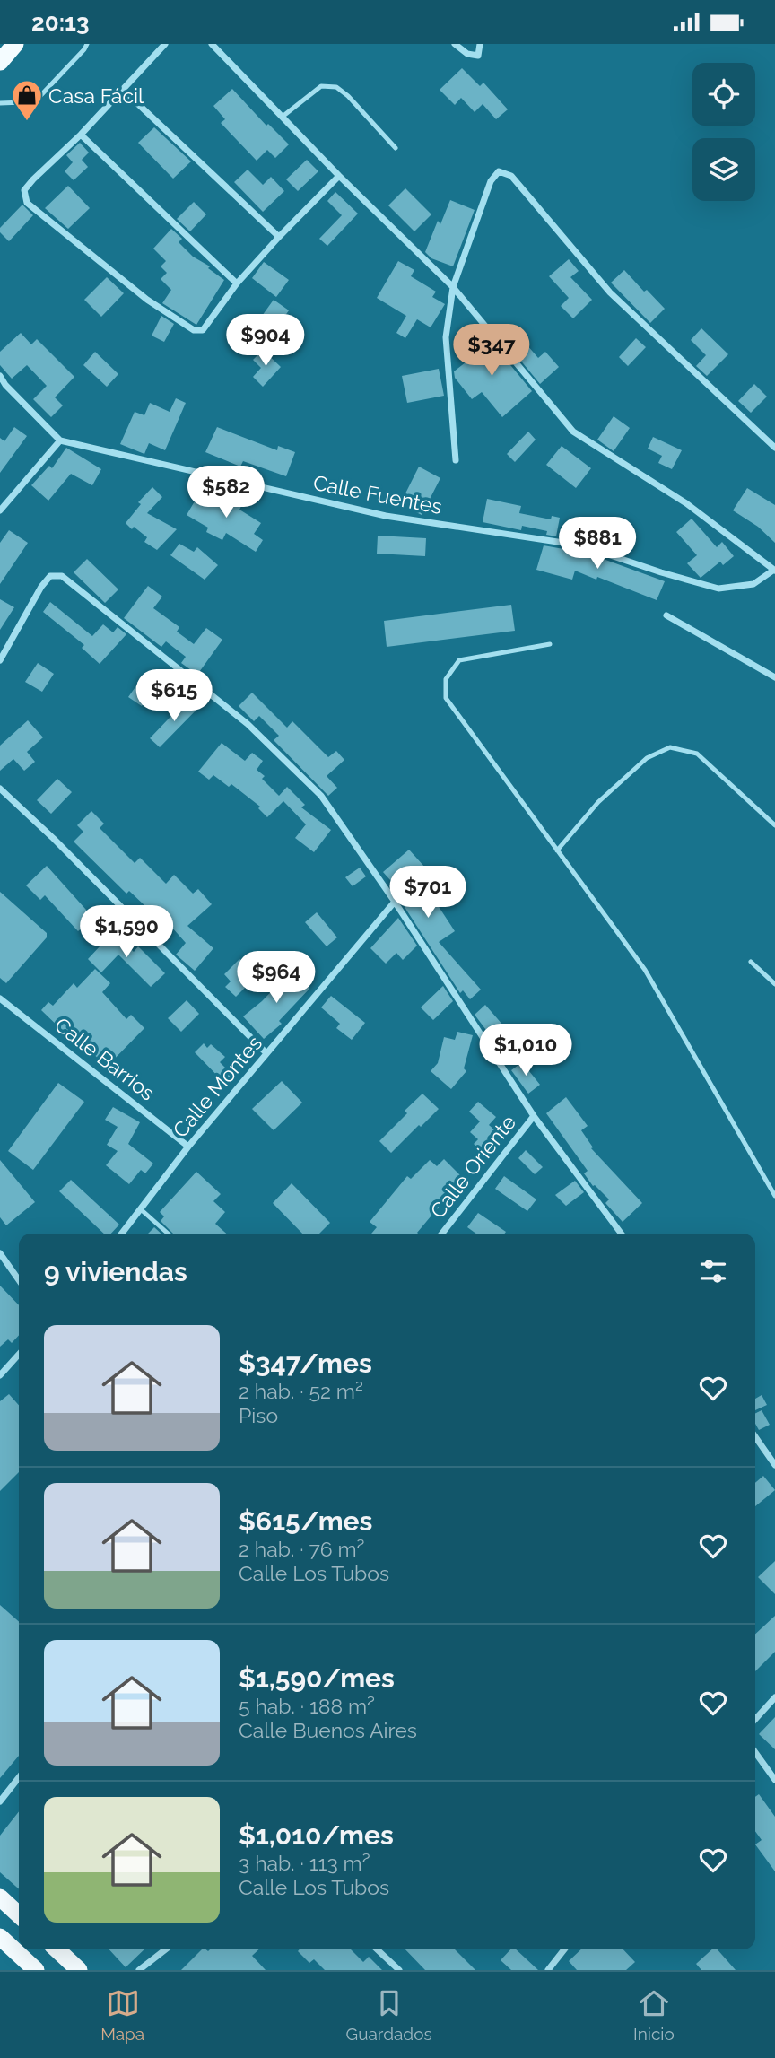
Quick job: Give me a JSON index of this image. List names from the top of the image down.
{
  "streets": {
    "street": [
      "Calle Fuentes",
      "Calle Barrios",
      "Calle Montes",
      "Calle Oriente"
    ]
  },
  "crossings": [
    ["Calle Barrios", "Calle Montes"]
  ],
  "places": {
    "shop": ["Casa Fácil"]
  },
  "page": {
    "status": "20:13",
    "price": [
      "$904",
      "$347",
      "$582",
      "$881",
      "$615",
      "$701",
      "$1,590",
      "$964",
      "$1,010"
    ],
    "heading": "9 viviendas",
    "list": [
      {
        "name": "$347/mes",
        "note": "2 hab. · 52 m² · Piso"
      },
      {
        "name": "$615/mes",
        "note": "2 hab. · 76 m² · Calle Los Tubos"
      },
      {
        "name": "$1,590/mes",
        "note": "5 hab. · 188 m² · Calle Buenos Aires"
      },
      {
        "name": "$1,010/mes",
        "note": "3 hab. · 113 m² · Calle Los Tubos"
      }
    ],
    "tabs": ["Mapa", "Guardados", "Inicio"]
  }
}
